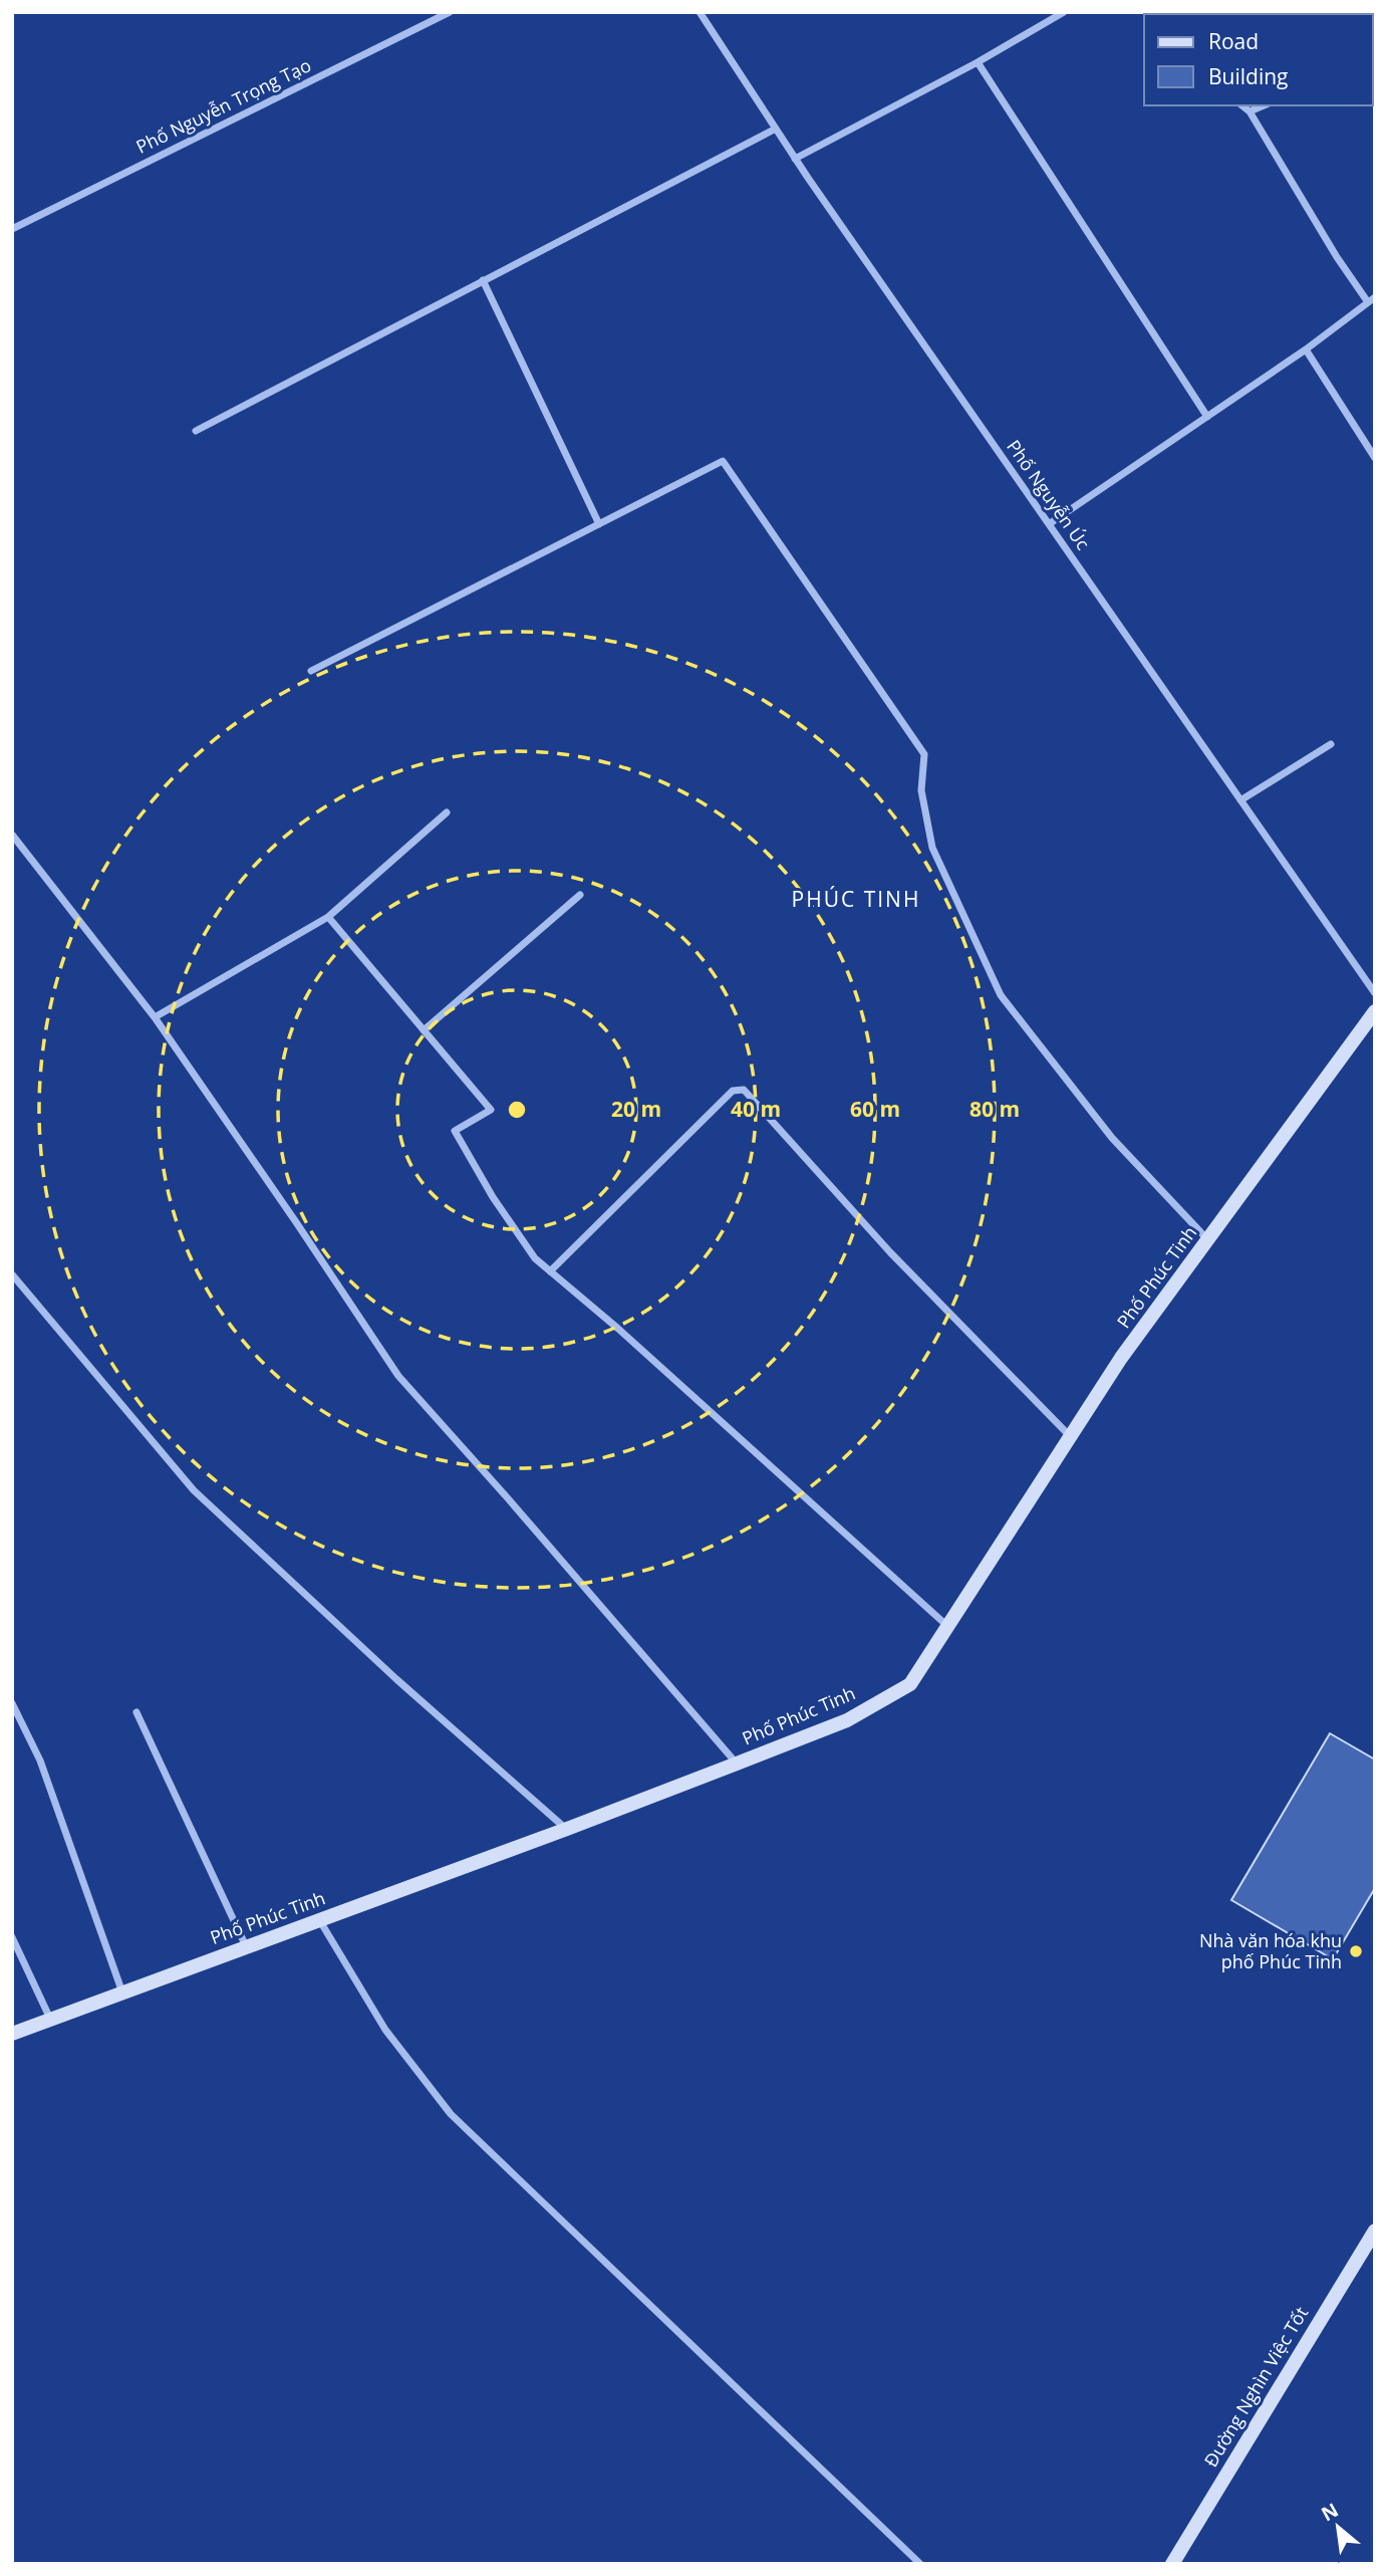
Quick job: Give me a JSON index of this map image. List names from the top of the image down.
{
  "streets": {
    "street": [
      "Phố Nguyễn Trọng Tạo",
      "Phố Nguyễn Úc",
      "Phố Phúc Tinh",
      "Đường Nghìn Việc Tốt"
    ]
  },
  "districts": ["PHÚC TINH"],
  "places": ["Nhà văn hóa khu phố Phúc Tinh"],
  "legend": ["Road", "Building"],
  "north": "top left",
  "rings": [
    "20 m",
    "40 m",
    "60 m",
    "80 m"
  ]
}
